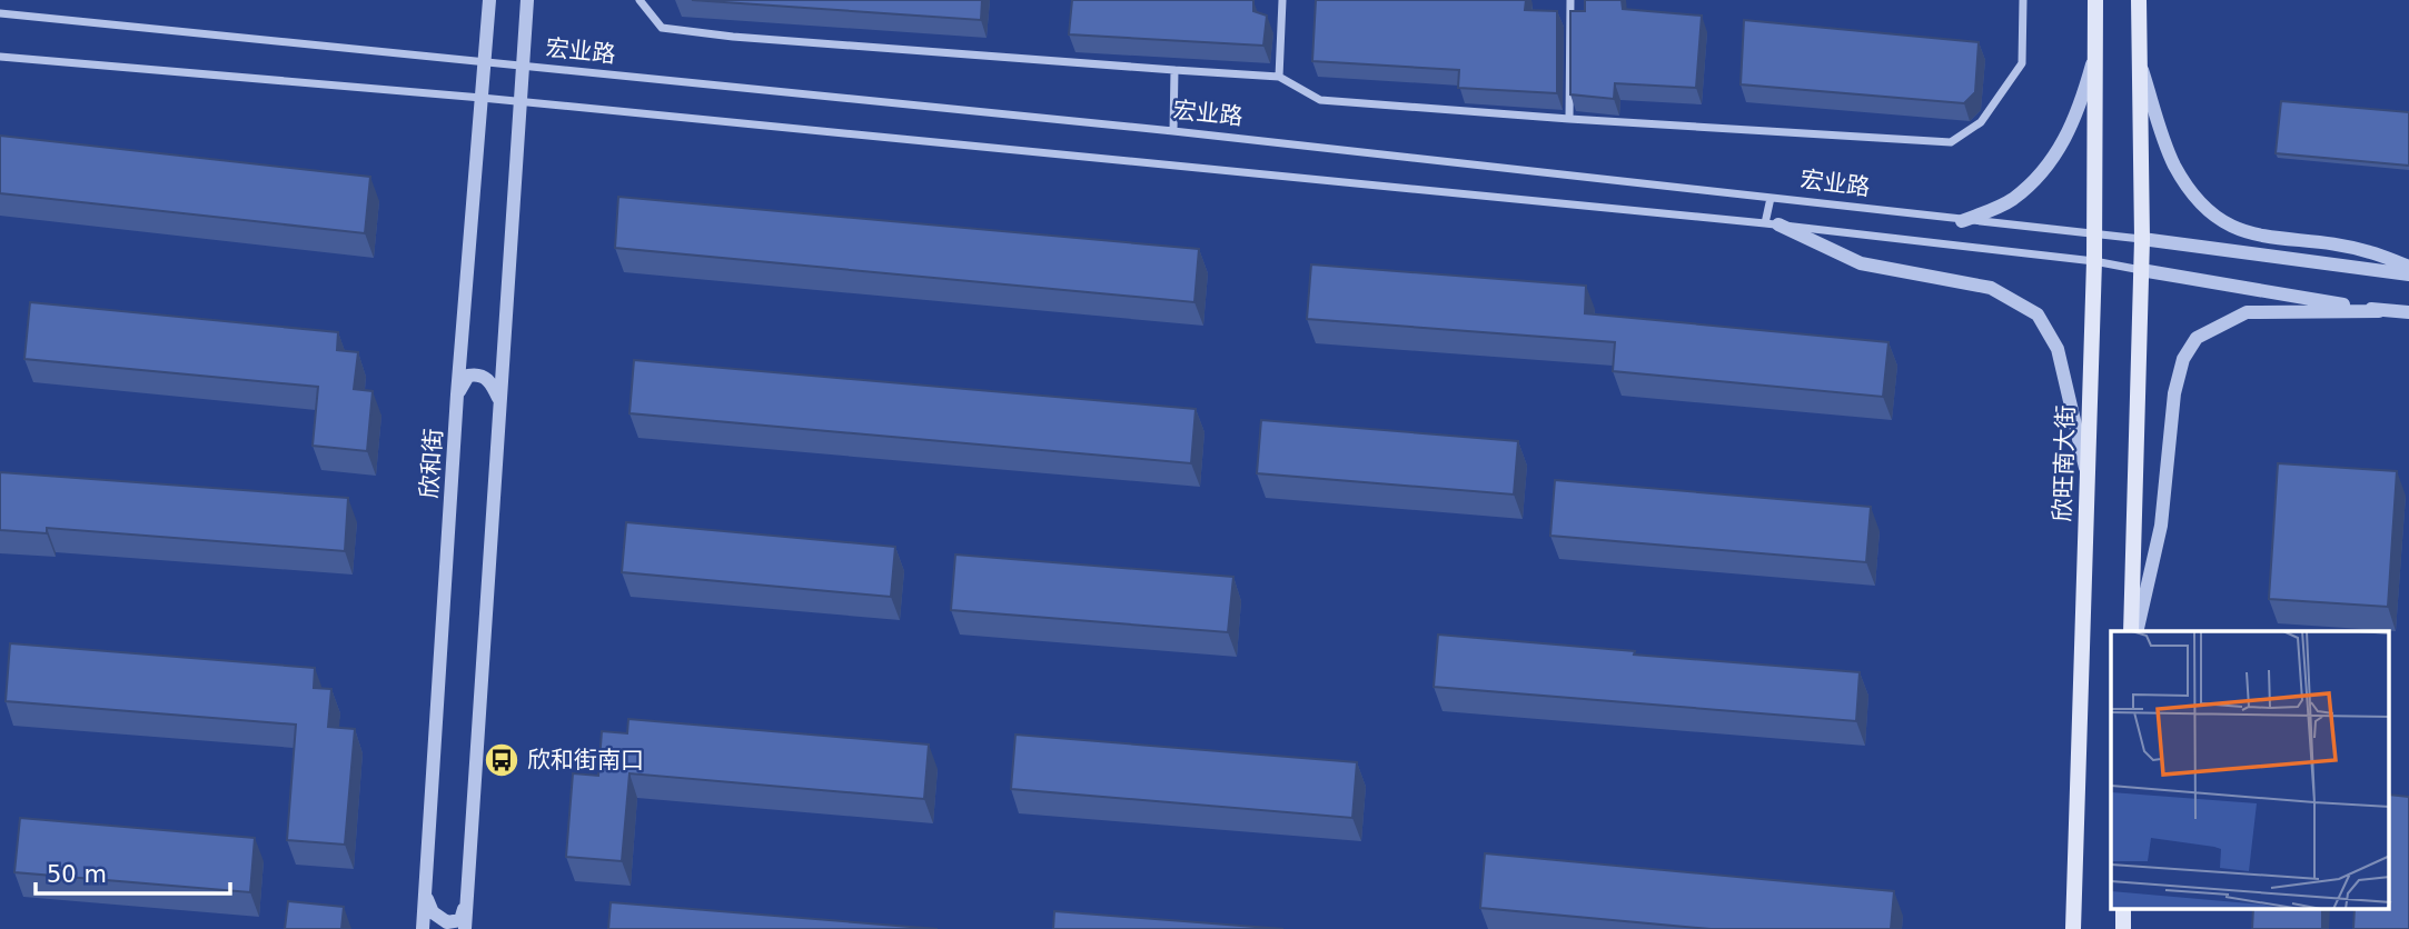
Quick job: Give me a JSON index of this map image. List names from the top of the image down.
{
  "streets": {
    "main road": ["欣旺南大街"],
    "street": ["宏业路", "欣和街"]
  },
  "crossings": [
    ["宏业路", "欣和街"],
    ["宏业路", "欣旺南大街"]
  ],
  "places": {
    "bus stop": ["欣和街南口"]
  },
  "scale_bar": "50 m"
}
